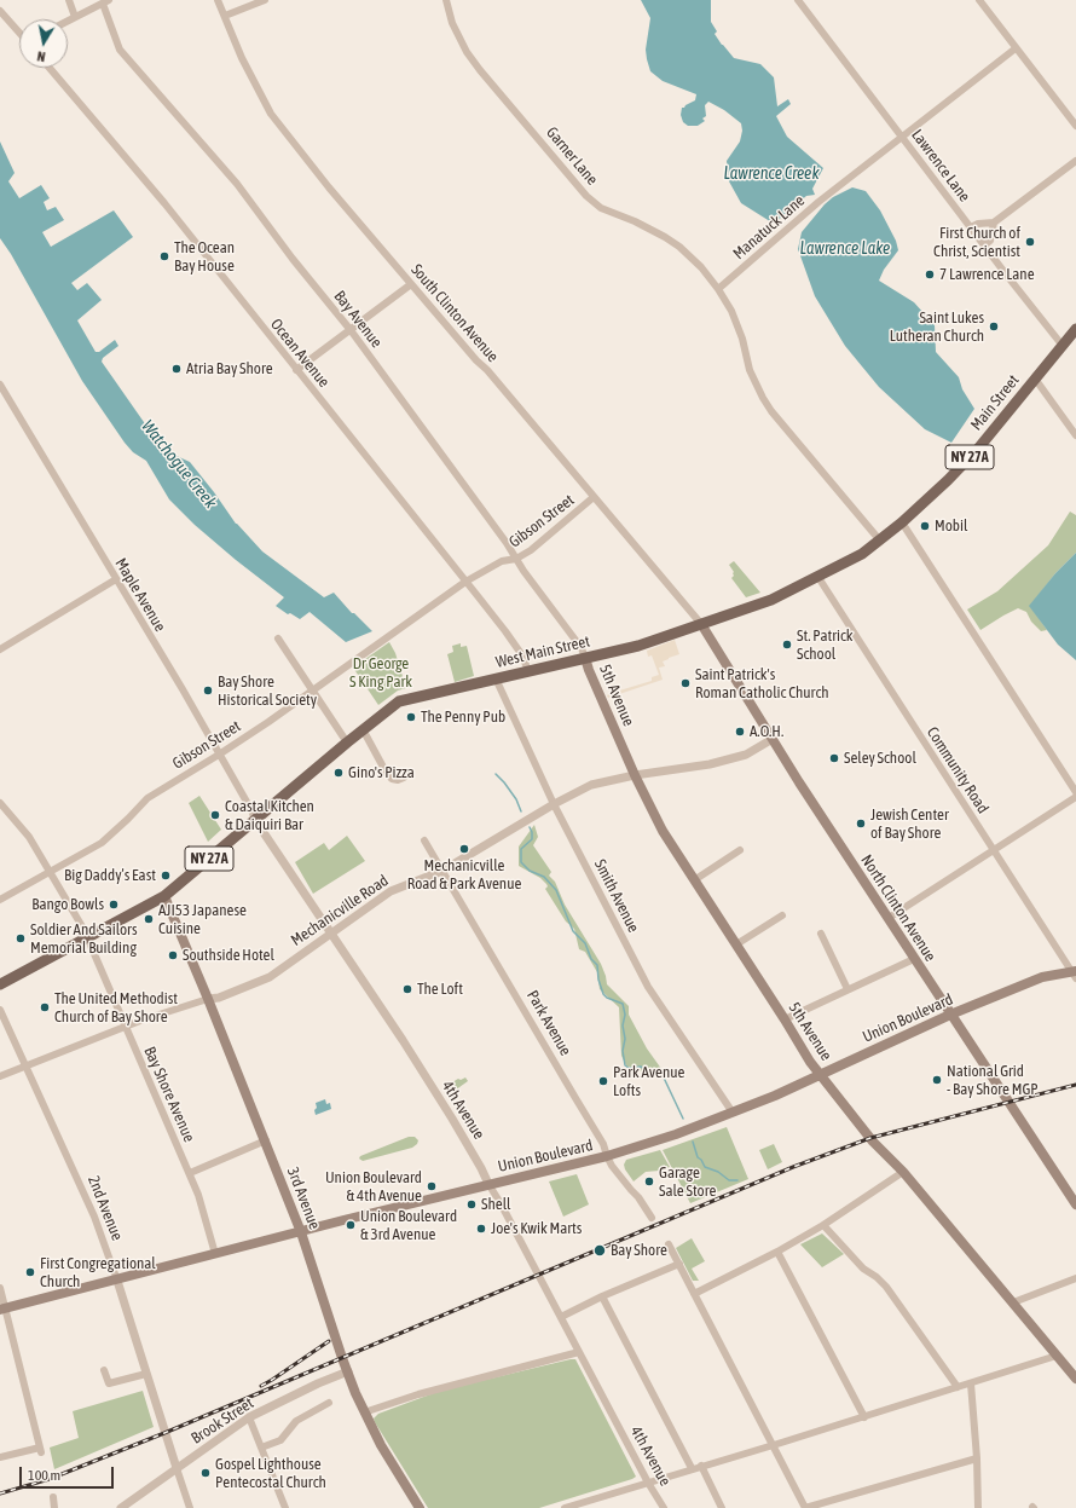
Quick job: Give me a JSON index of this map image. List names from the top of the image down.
{
  "streets": {
    "main road": [
      "Main Street",
      "NY 27A",
      "West Main Street",
      "5th Avenue",
      "North Clinton Avenue",
      "Union Boulevard",
      "3rd Avenue"
    ],
    "street": [
      "Garner Lane",
      "Lawrence Lane",
      "Manatuck Lane",
      "South Clinton Avenue",
      "Bay Avenue",
      "Ocean Avenue",
      "Gibson Street",
      "Maple Avenue",
      "Community Road",
      "Smith Avenue",
      "Mechanicville Road",
      "Park Avenue",
      "Bay Shore Avenue",
      "4th Avenue",
      "2nd Avenue",
      "Brook Street"
    ]
  },
  "crossings": [
    ["Garner Lane", "Manatuck Lane"],
    ["Lawrence Lane", "Manatuck Lane"],
    ["Lawrence Lane", "Main Street"],
    ["Lawrence Lane", "NY 27A"],
    ["South Clinton Avenue", "Gibson Street"],
    ["South Clinton Avenue", "West Main Street"],
    ["South Clinton Avenue", "North Clinton Avenue"],
    ["Bay Avenue", "Gibson Street"],
    ["Bay Avenue", "West Main Street"],
    ["Bay Avenue", "5th Avenue"],
    ["Ocean Avenue", "Gibson Street"],
    ["Ocean Avenue", "West Main Street"],
    ["Main Street", "NY 27A"],
    ["Main Street", "West Main Street"],
    ["NY 27A", "Maple Avenue"],
    ["NY 27A", "West Main Street"],
    ["NY 27A", "Bay Shore Avenue"],
    ["NY 27A", "4th Avenue"],
    ["NY 27A", "3rd Avenue"],
    ["Gibson Street", "Maple Avenue"],
    ["Gibson Street", "Bay Shore Avenue"],
    ["Maple Avenue", "West Main Street"],
    ["Maple Avenue", "4th Avenue"],
    ["West Main Street", "5th Avenue"],
    ["West Main Street", "Community Road"],
    ["West Main Street", "Smith Avenue"],
    ["West Main Street", "North Clinton Avenue"],
    ["West Main Street", "4th Avenue"],
    ["5th Avenue", "Mechanicville Road"],
    ["5th Avenue", "Union Boulevard"],
    ["Community Road", "Union Boulevard"],
    ["Smith Avenue", "Mechanicville Road"],
    ["Smith Avenue", "Union Boulevard"],
    ["North Clinton Avenue", "Mechanicville Road"],
    ["North Clinton Avenue", "Union Boulevard"],
    ["Mechanicville Road", "Park Avenue"],
    ["Mechanicville Road", "Bay Shore Avenue"],
    ["Mechanicville Road", "4th Avenue"],
    ["Mechanicville Road", "3rd Avenue"],
    ["Mechanicville Road", "2nd Avenue"],
    ["Union Boulevard", "Park Avenue"],
    ["Union Boulevard", "Bay Shore Avenue"],
    ["Union Boulevard", "4th Avenue"],
    ["Union Boulevard", "3rd Avenue"],
    ["Union Boulevard", "2nd Avenue"],
    ["3rd Avenue", "Brook Street"],
    ["2nd Avenue", "Brook Street"]
  ],
  "water": ["Lawrence Creek", "Lawrence Lake", "Watchogue Creek"],
  "parks": ["Dr George S King Park"],
  "places": [
    "First Church of Christ, Scientist",
    "The Ocean Bay House",
    "7 Lawrence Lane",
    "Saint Lukes Lutheran Church",
    "Atria Bay Shore",
    "Mobil",
    "St. Patrick School",
    "Saint Patrick's Roman Catholic Church",
    "Bay Shore Historical Society",
    "The Penny Pub",
    "A.O.H.",
    "Seley School",
    "Gino's Pizza",
    "Coastal Kitchen & Daiquiri Bar",
    "Jewish Center of Bay Shore",
    "Mechanicville Road & Park Avenue",
    "Big Daddy’s East",
    "Bango Bowls",
    "AJI53 Japanese Cuisine",
    "Soldier And Sailors Memorial Building",
    "Southside Hotel",
    "The Loft",
    "The United Methodist Church of Bay Shore",
    "National Grid - Bay Shore MGP",
    "Park Avenue Lofts",
    "Garage Sale Store",
    "Union Boulevard & 4th Avenue",
    "Shell",
    "Union Boulevard & 3rd Avenue",
    "Joe's Kwik Marts",
    "Bay Shore",
    "First Congregational Church",
    "Gospel Lighthouse Pentecostal Church"
  ],
  "scale_bar": "100 m",
  "north": "bottom"
}
